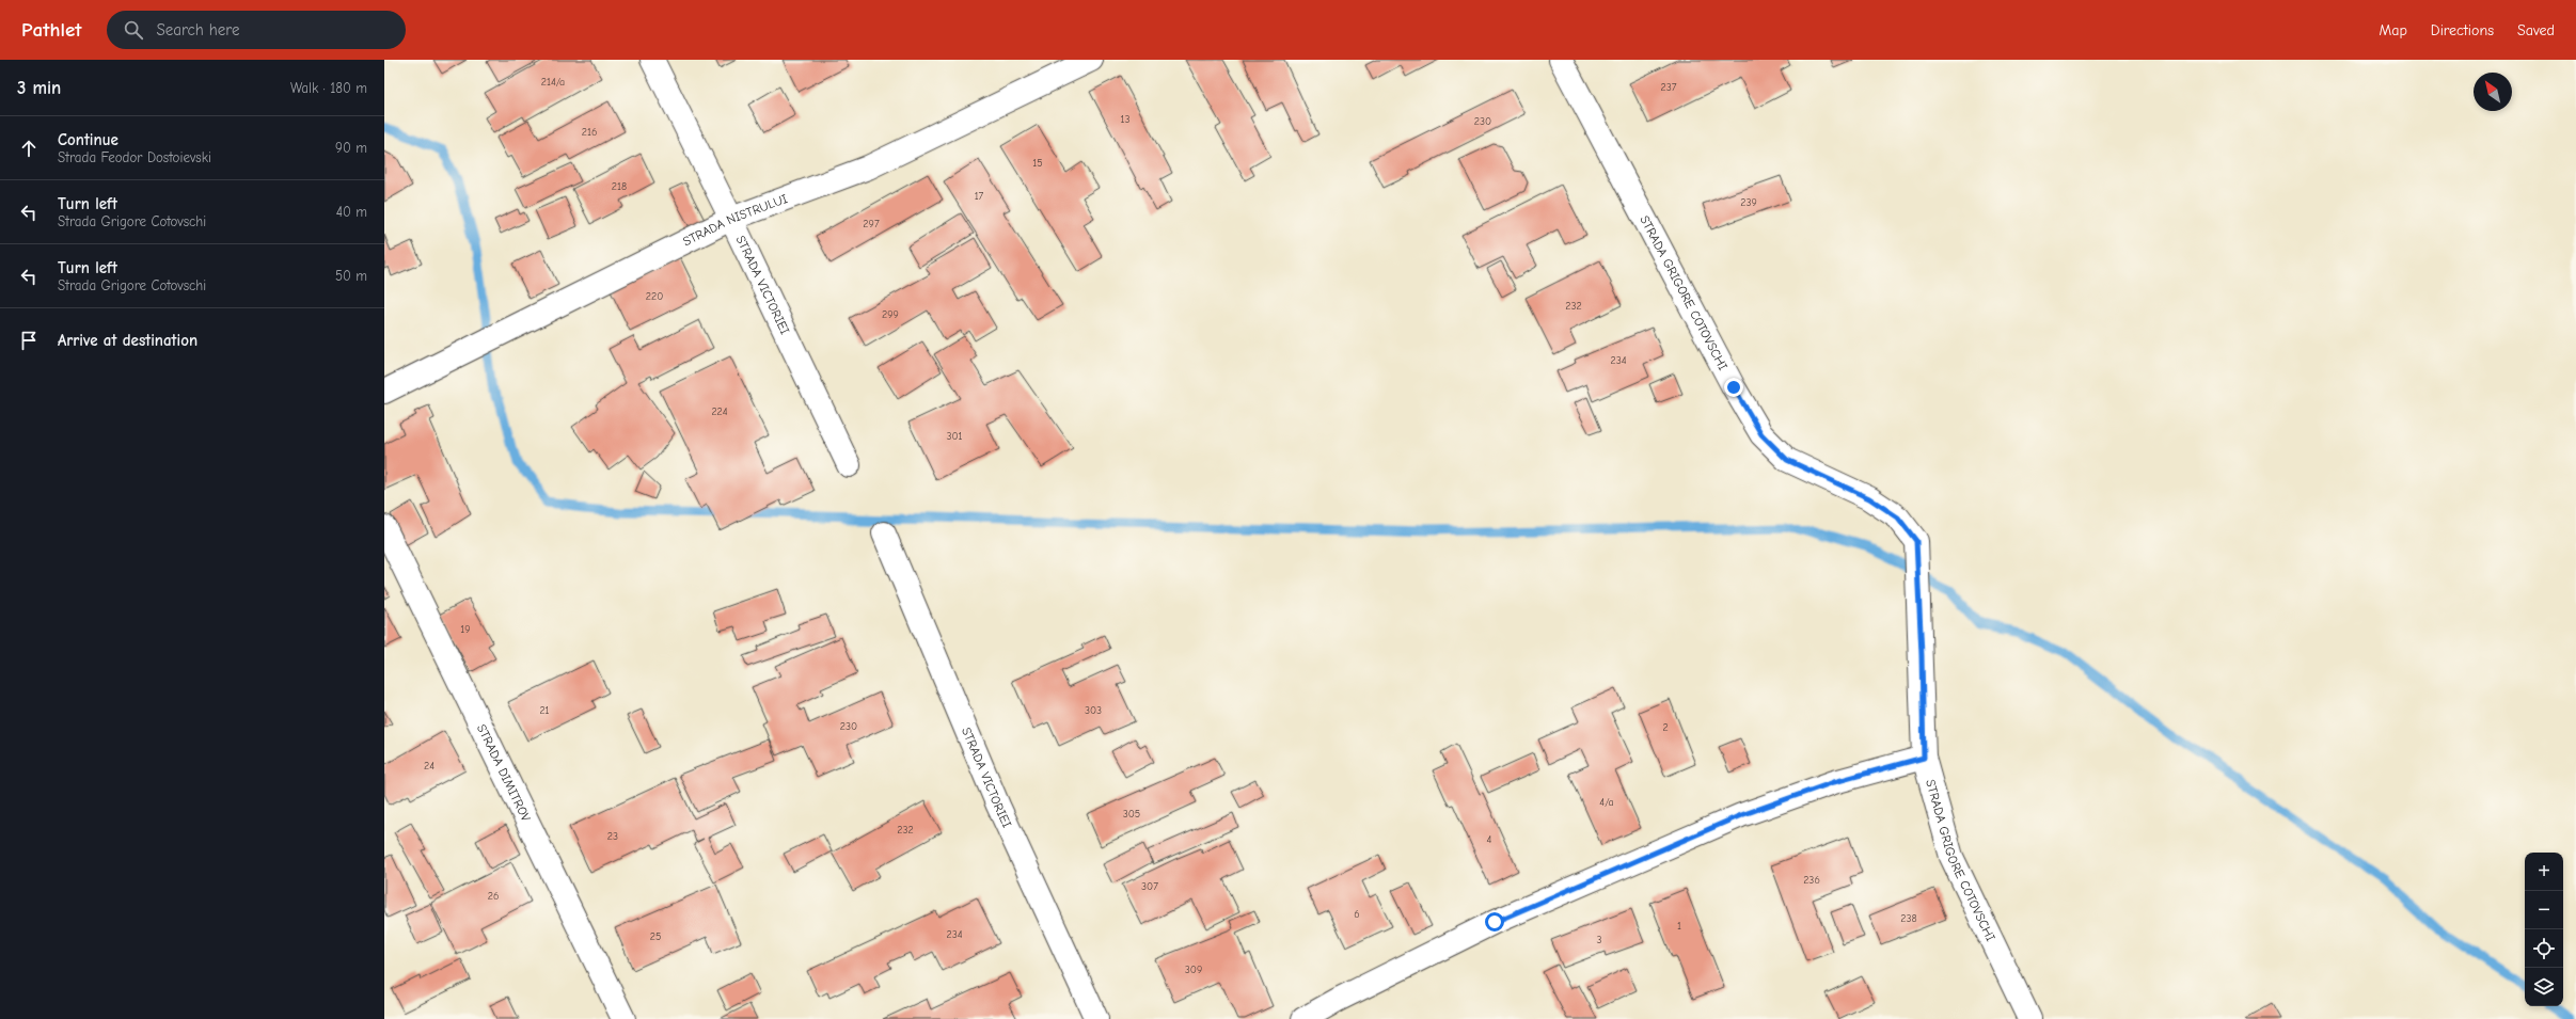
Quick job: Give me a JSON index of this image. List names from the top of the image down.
{
  "streets": {
    "street": [
      "STRADA NISTRULUI",
      "STRADA VICTORIEI",
      "STRADA GRIGORE COTOVSCHI",
      "STRADA DIMITROV"
    ]
  },
  "crossings": [
    ["STRADA NISTRULUI", "STRADA VICTORIEI"]
  ],
  "house_numbers": [
    "214/a",
    "237",
    "13",
    "230",
    "216",
    "15",
    "218",
    "17",
    "239",
    "297",
    "220",
    "232",
    "299",
    "234",
    "224",
    "301",
    "19",
    "21",
    "303",
    "230",
    "2",
    "24",
    "4/a",
    "305",
    "232",
    "23",
    "4",
    "236",
    "307",
    "26",
    "6",
    "238",
    "1",
    "234",
    "25",
    "3",
    "309"
  ],
  "north": "top left",
  "page": {
    "header": "Pathlet",
    "search": "Search here",
    "nav": ["Map", "Directions", "Saved"],
    "heading": ["3 min", "Walk · 180 m"],
    "list": [
      ["Continue", "Strada Feodor Dostoievski", "90 m"],
      ["Turn left", "Strada Grigore Cotovschi", "40 m"],
      ["Turn left", "Strada Grigore Cotovschi", "50 m"],
      "Arrive at destination"
    ],
    "map_buttons": ["+", "−"]
  }
}
